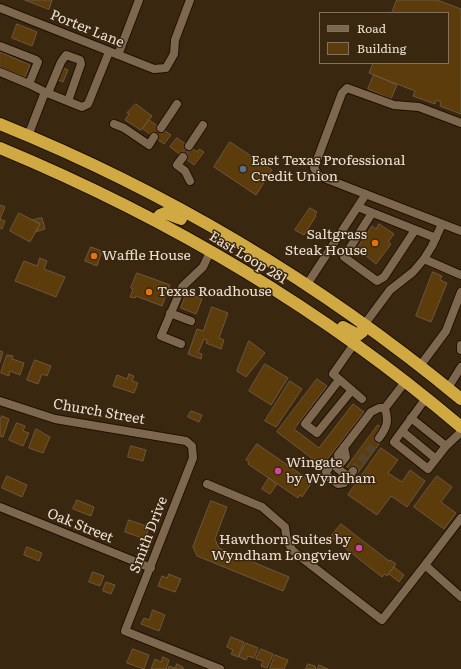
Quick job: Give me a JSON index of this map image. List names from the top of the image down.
{
  "streets": {
    "highway": ["East Loop 281"],
    "street": [
      "Porter Lane",
      "Church Street",
      "Oak Street",
      "Smith Drive"
    ]
  },
  "crossings": [
    ["Church Street", "Smith Drive"],
    ["Oak Street", "Smith Drive"]
  ],
  "places": [
    "East Texas Professional Credit Union",
    "Saltgrass Steak House",
    "Waffle House",
    "Texas Roadhouse",
    "Wingate by Wyndham",
    "Hawthorn Suites by Wyndham Longview"
  ],
  "legend": ["Road", "Building"]
}
